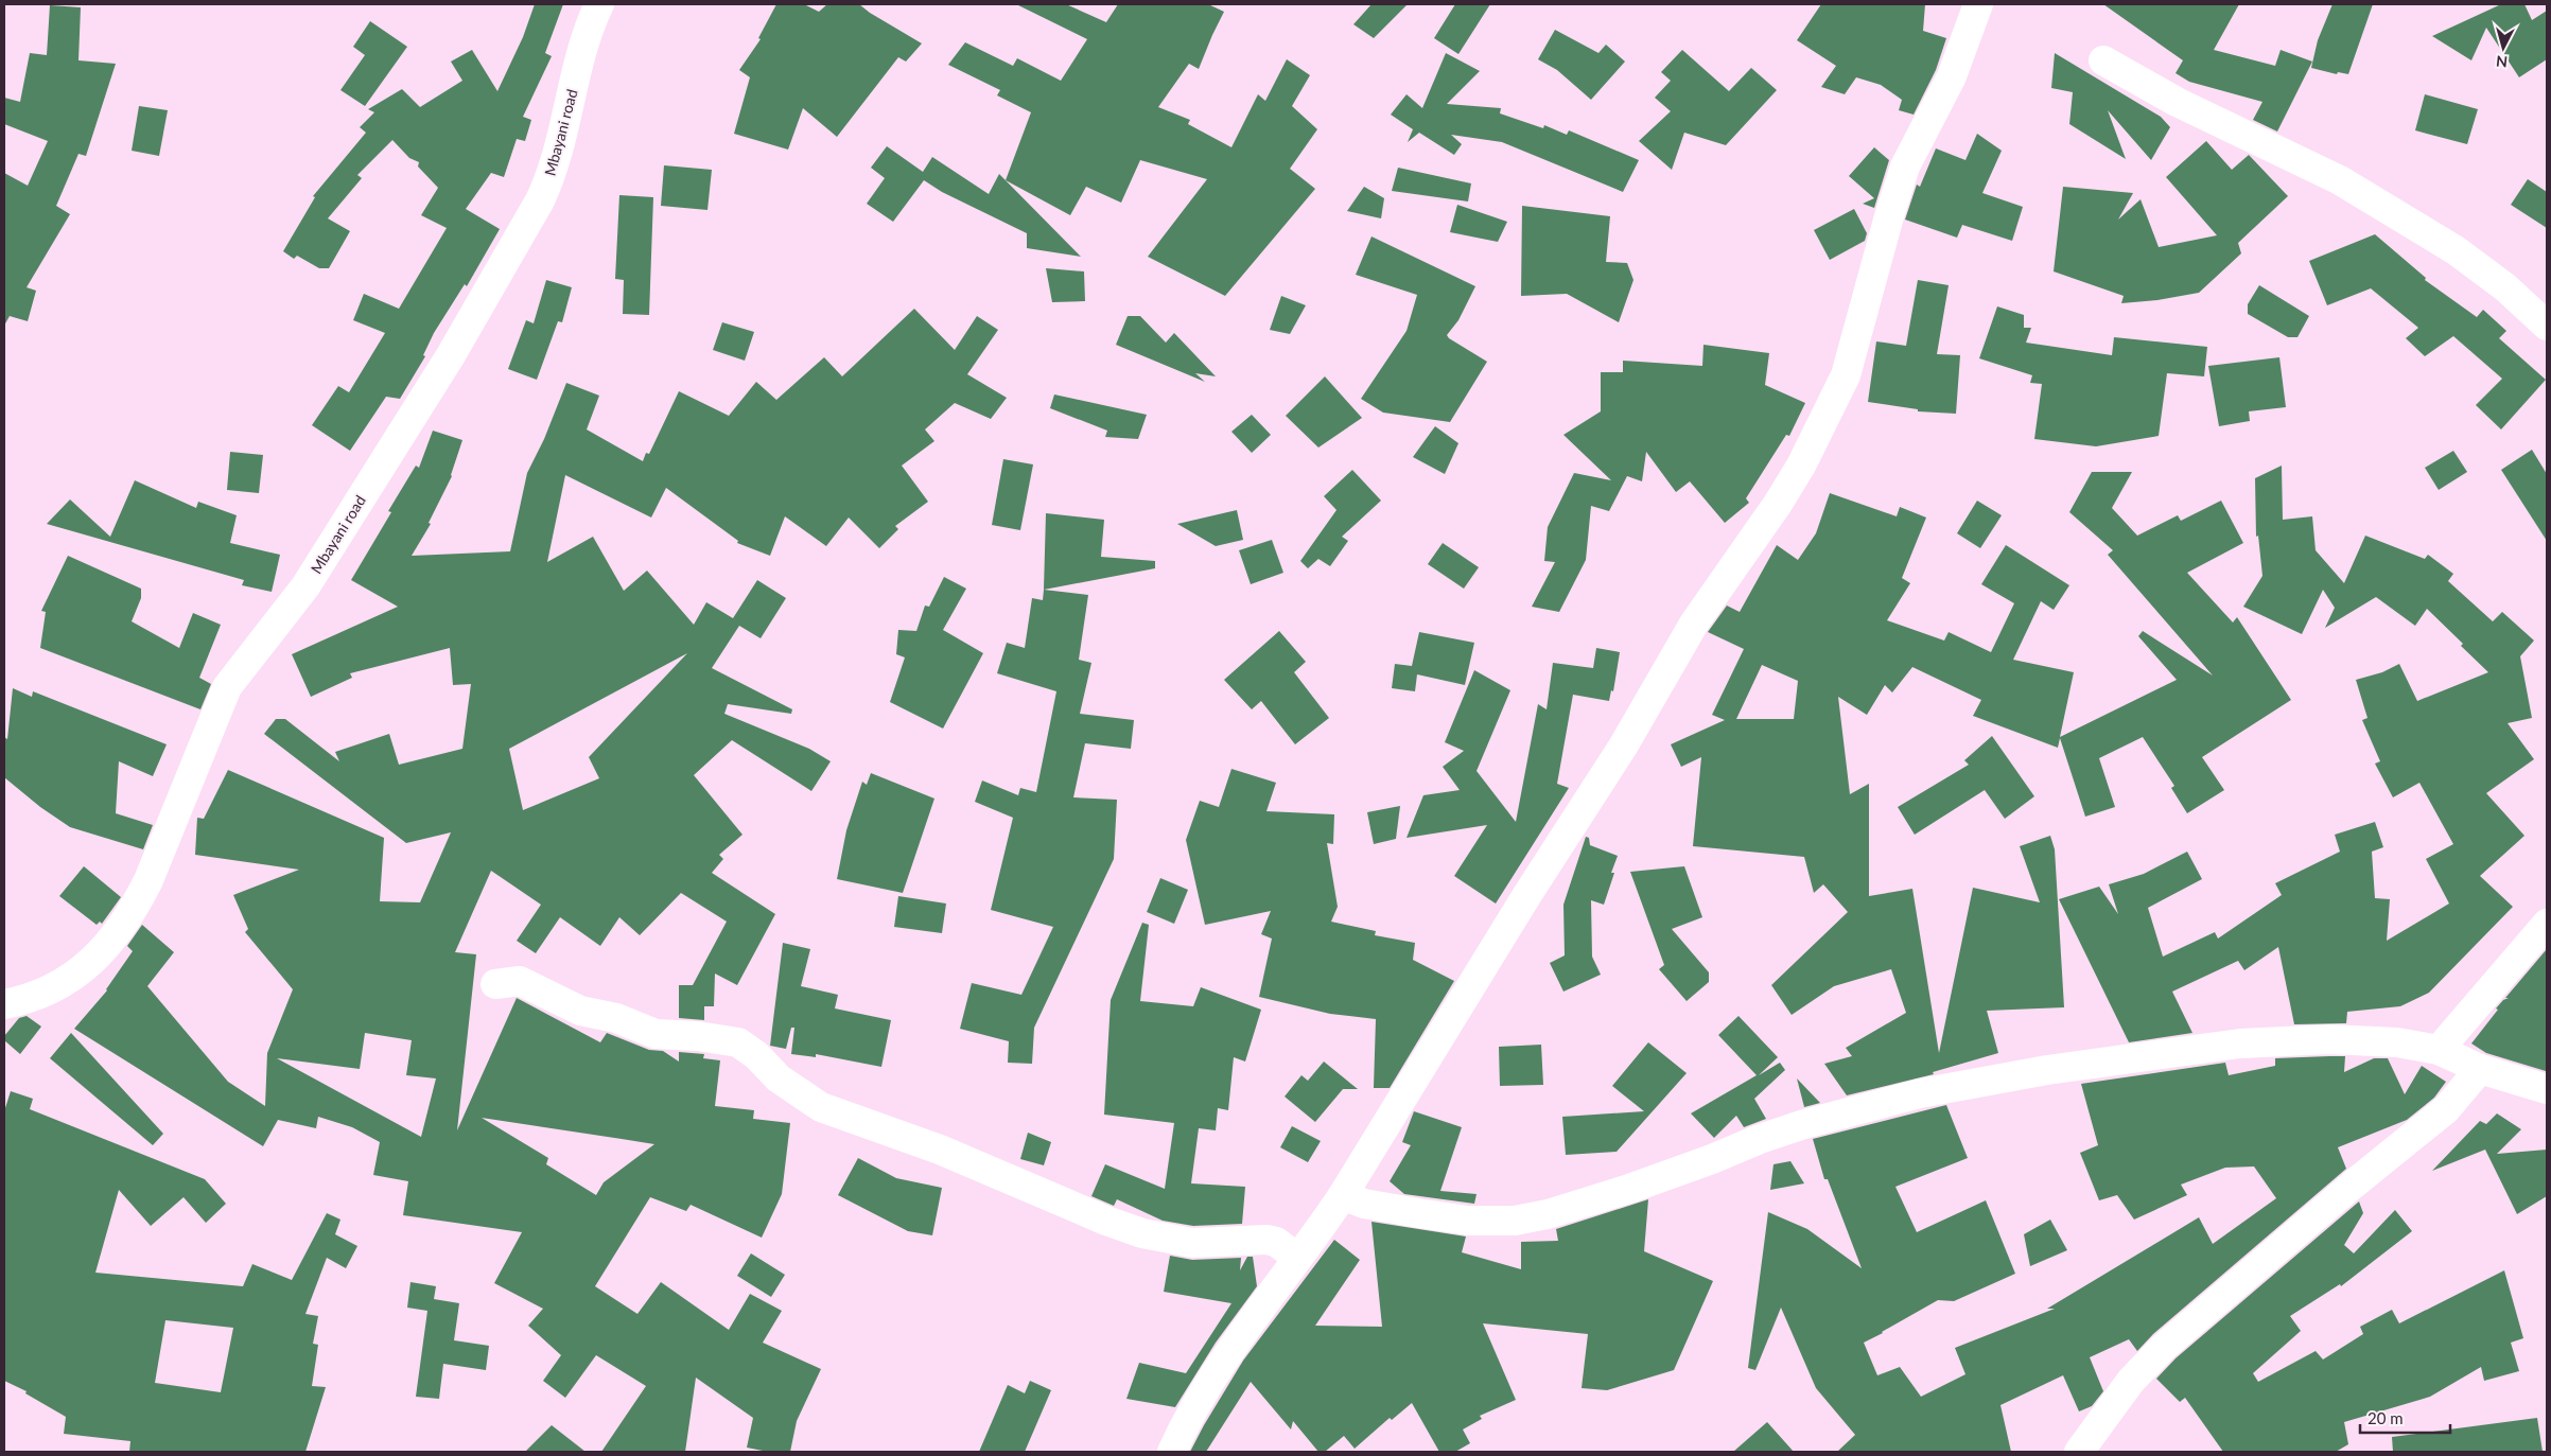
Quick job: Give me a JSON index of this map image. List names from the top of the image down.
{
  "streets": {
    "street": ["Mbayani road"]
  },
  "scale_bar": "20 m",
  "north": "bottom"
}
